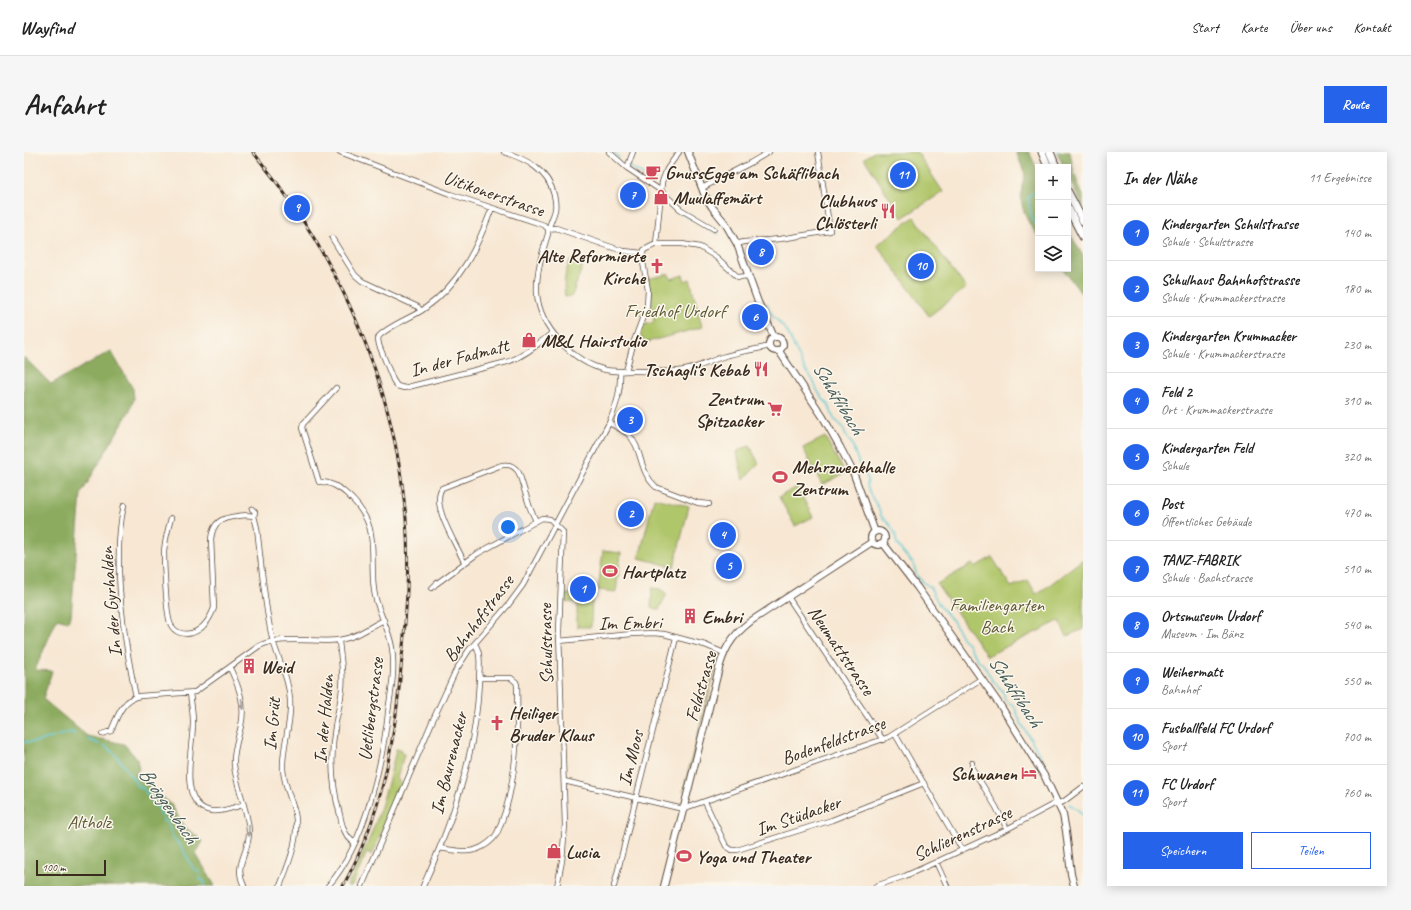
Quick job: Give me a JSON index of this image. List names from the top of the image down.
{
  "streets": {
    "main road": ["Feldstrasse"],
    "street": [
      "Uitikonerstrasse",
      "In der Fadmatt",
      "In der Gyrhalden",
      "Bahnhofstrasse",
      "Im Embri",
      "Schulstrasse",
      "Neumattstrasse",
      "Uetlibergstrasse",
      "In der Halden",
      "Im Grüt",
      "Bodenfeldstrasse",
      "Im Moos",
      "Im Baurenacker",
      "Im Stüdacker",
      "Schlierenstrasse"
    ]
  },
  "crossings": [
    ["Uitikonerstrasse", "In der Fadmatt"],
    ["Bahnhofstrasse", "Schulstrasse"],
    ["Bahnhofstrasse", "Im Baurenacker"],
    ["Im Embri", "Schulstrasse"],
    ["Im Embri", "Feldstrasse"],
    ["Im Embri", "Im Moos"],
    ["Neumattstrasse", "Feldstrasse"],
    ["Neumattstrasse", "Bodenfeldstrasse"],
    ["Feldstrasse", "Bodenfeldstrasse"],
    ["Uetlibergstrasse", "In der Halden"],
    ["Bodenfeldstrasse", "Im Stüdacker"]
  ],
  "water": ["Schäflibach", "Bröggenbach"],
  "parks": ["Friedhof Urdorf", "Familiengarten Bach", "Altholz"],
  "places": {
    "cafe": ["GnussEgge am Schäflibach"],
    "shop": ["Muulaffemärt", "M&L Hairstudio", "Lucia"],
    "restaurant": ["Clubhuus Chlösterli", "Tschagli's Kebab"],
    "church": ["Alte Reformierte Kirche", "Heiliger Bruder Klaus"],
    "supermarket": ["Zentrum Spitzacker"],
    "sports": ["Mehrzweckhalle Zentrum", "Hartplatz", "Yoga und Theater"],
    "building": ["Embri", "Weid"],
    "hotel": ["Schwanen"]
  },
  "scale_bar": "100 m",
  "page": {
    "header": "Wayfind",
    "nav": [
      "Start",
      "Karte",
      "Über uns",
      "Kontakt"
    ],
    "buttons": [
      "Route",
      ["Speichern", "Teilen"]
    ],
    "title": "Anfahrt",
    "heading": ["In der Nähe", "11 Ergebnisse"],
    "pins": [
      "11",
      "7",
      "9",
      "8",
      "10",
      "6",
      "3",
      "2",
      "4",
      "5",
      "1"
    ],
    "map_buttons": ["+", "−"],
    "list": [
      {
        "mark": "1",
        "name": "Kindergarten Schulstrasse",
        "note": "Schule · Schulstrasse",
        "value": "140 m"
      },
      {
        "mark": "2",
        "name": "Schulhaus Bahnhofstrasse",
        "note": "Schule · Krummackerstrasse",
        "value": "180 m"
      },
      {
        "mark": "3",
        "name": "Kindergarten Krummacker",
        "note": "Schule · Krummackerstrasse",
        "value": "230 m"
      },
      {
        "mark": "4",
        "name": "Feld 2",
        "note": "Ort · Krummackerstrasse",
        "value": "310 m"
      },
      {
        "mark": "5",
        "name": "Kindergarten Feld",
        "note": "Schule",
        "value": "320 m"
      },
      {
        "mark": "6",
        "name": "Post",
        "note": "Öffentliches Gebäude",
        "value": "470 m"
      },
      {
        "mark": "7",
        "name": "TANZ-FABRIK",
        "note": "Schule · Bachstrasse",
        "value": "510 m"
      },
      {
        "mark": "8",
        "name": "Ortsmuseum Urdorf",
        "note": "Museum · Im Bänz",
        "value": "540 m"
      },
      {
        "mark": "9",
        "name": "Weihermatt",
        "note": "Bahnhof",
        "value": "550 m"
      },
      {
        "mark": "10",
        "name": "Fusballfeld FC Urdorf",
        "note": "Sport",
        "value": "700 m"
      },
      {
        "mark": "11",
        "name": "FC Urdorf",
        "note": "Sport",
        "value": "760 m"
      }
    ],
    "scale": "100 m"
  }
}
